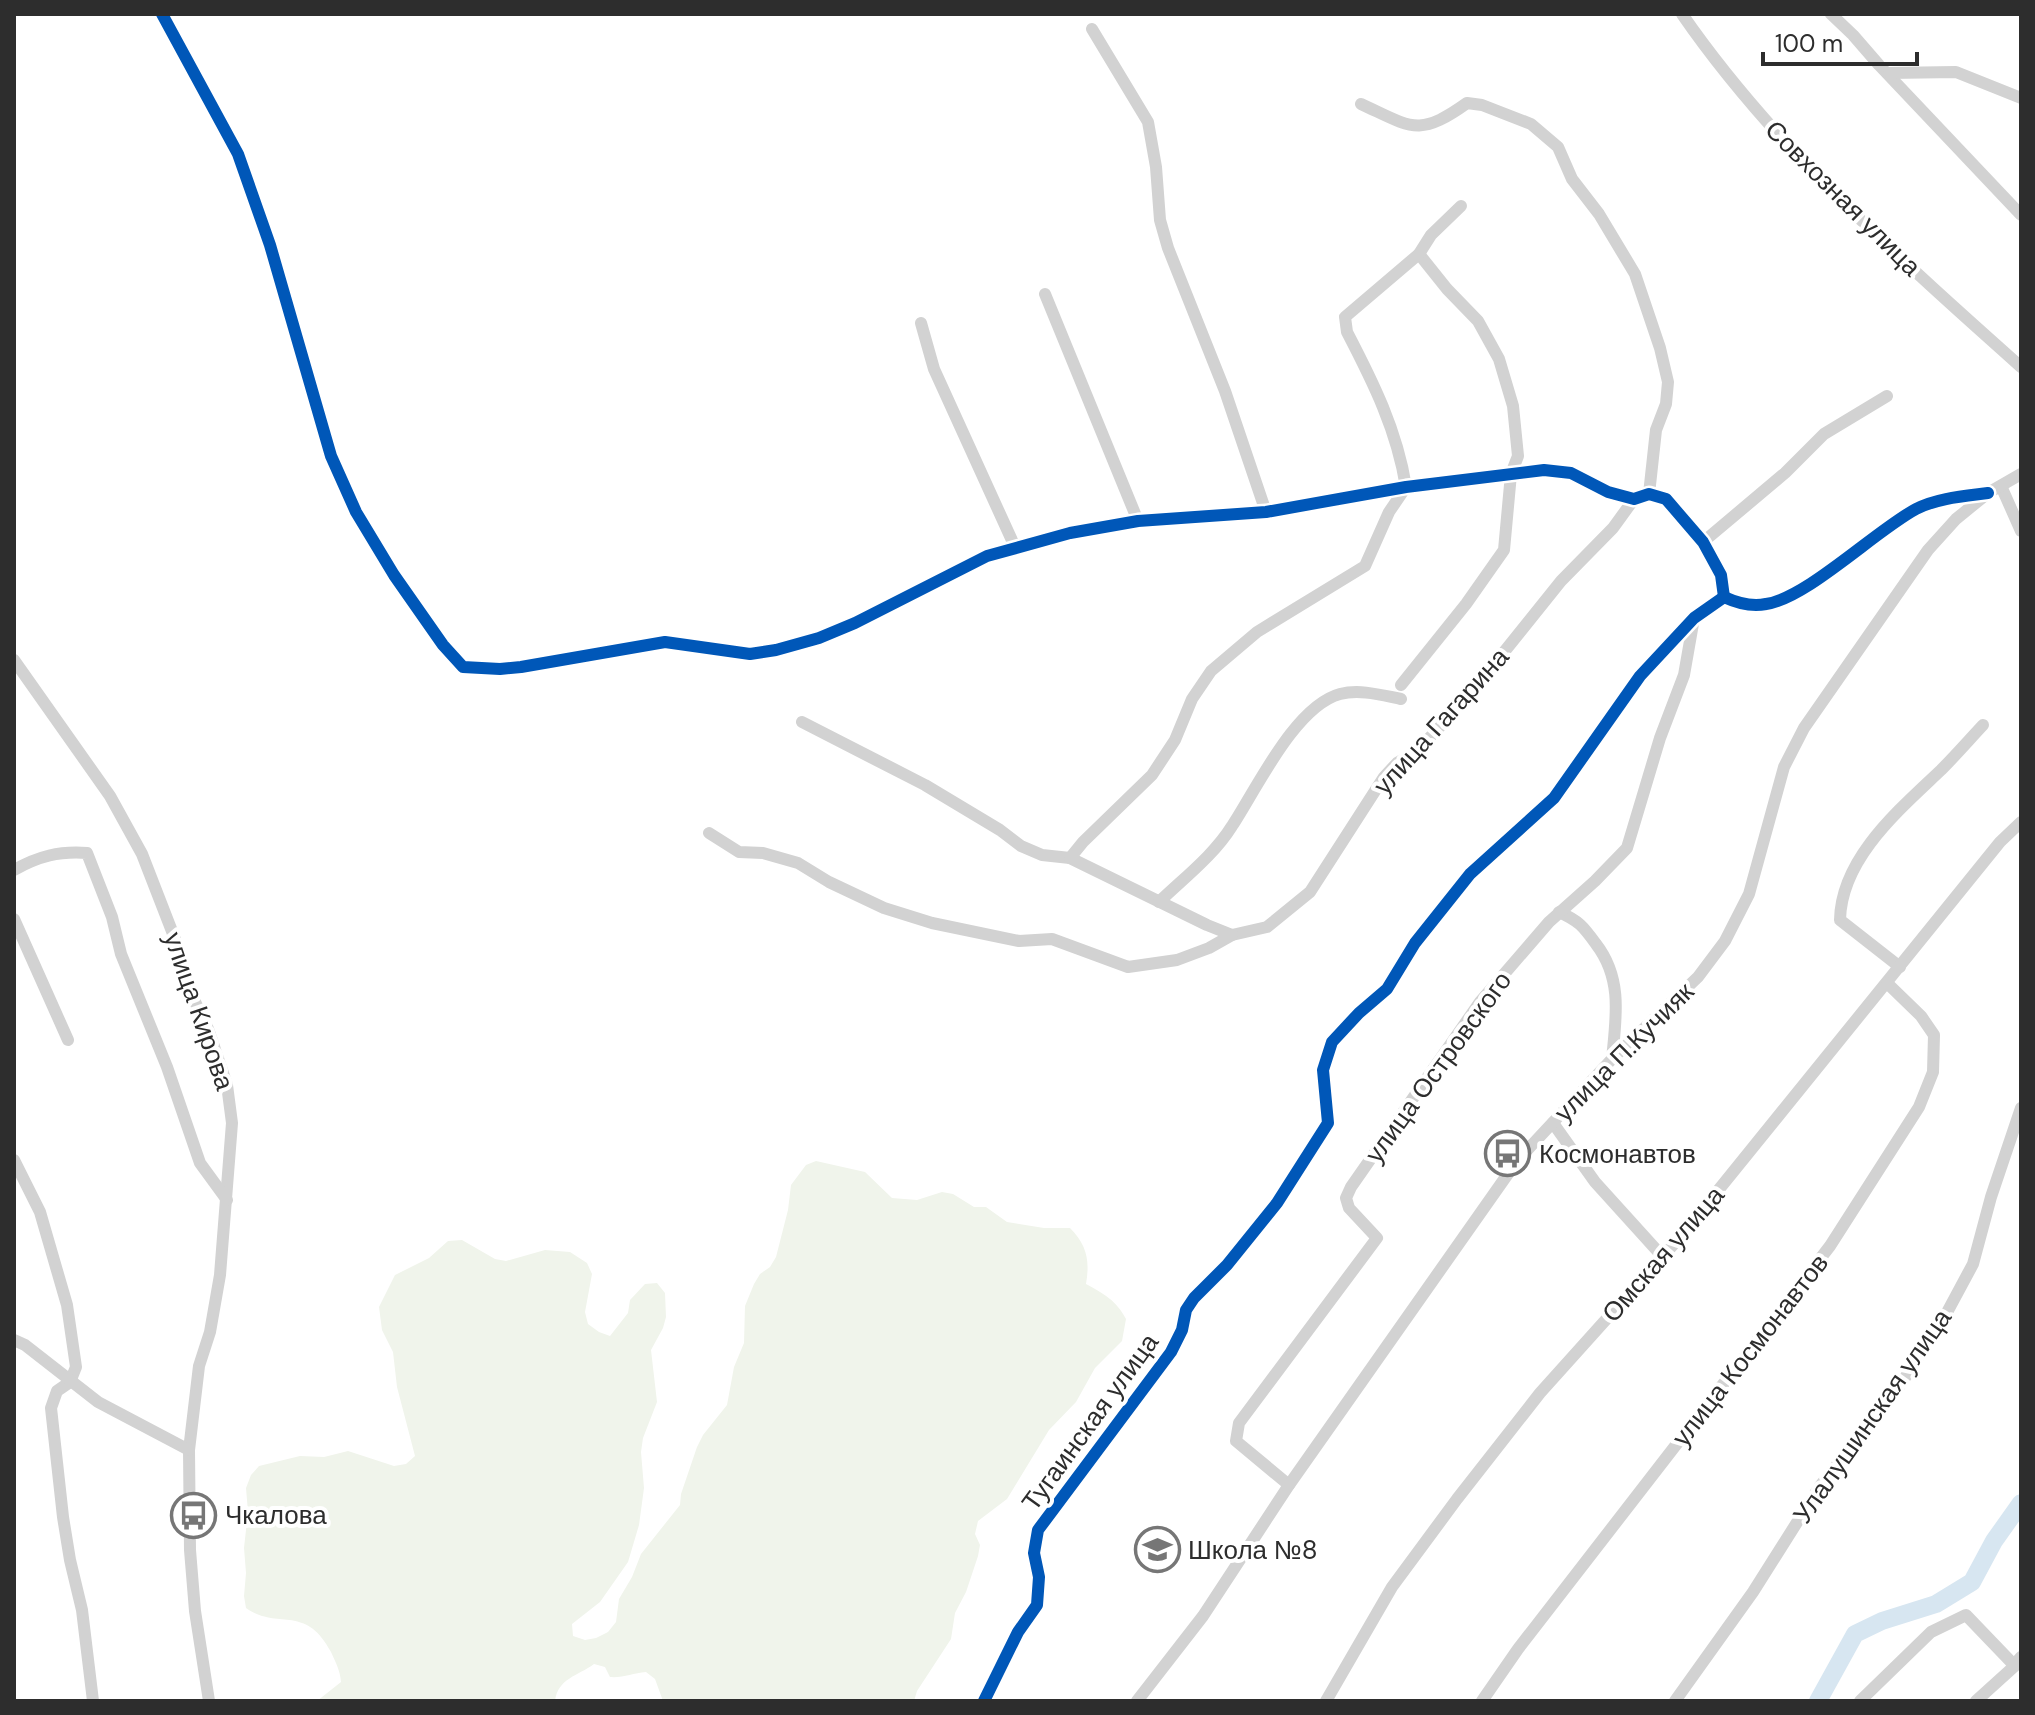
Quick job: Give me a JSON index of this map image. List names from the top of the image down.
{
  "streets": {
    "street": [
      "Совхозная улица",
      "улица Гагарина",
      "улица Кирова",
      "улица П.Кучияк",
      "улица Островского",
      "Омская улица",
      "улица Космонавтов",
      "Улалушинская улица",
      "Тугаинская улица"
    ]
  },
  "crossings": [
    ["улица П.Кучияк", "улица Островского"],
    ["улица Островского", "Тугаинская улица"],
    ["Омская улица", "улица Космонавтов"]
  ],
  "places": {
    "bus stop": ["Космонавтов", "Чкалова"],
    "school or university": ["Школа №8"]
  },
  "scale_bar": "100 m"
}
